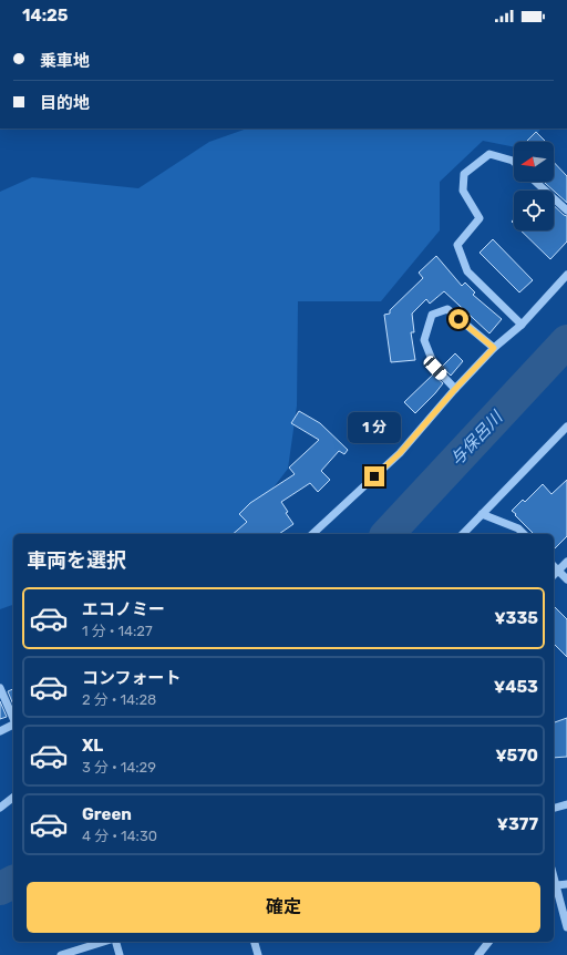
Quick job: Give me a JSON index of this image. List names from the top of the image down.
{
  "water": ["与保呂川"],
  "north": "left",
  "page": {
    "status": "14:25",
    "banner": ["乗車地", "目的地"],
    "bubble": "1 分",
    "heading": "車両を選択",
    "list": [
      {
        "name": "エコノミー",
        "note": "1 分 · 14:27",
        "value": "¥335"
      },
      {
        "name": "コンフォート",
        "note": "2 分 · 14:28",
        "value": "¥453"
      },
      {
        "name": "XL",
        "note": "3 分 · 14:29",
        "value": "¥570"
      },
      {
        "name": "Green",
        "note": "4 分 · 14:30",
        "value": "¥377"
      }
    ],
    "buttons": "確定"
  }
}
